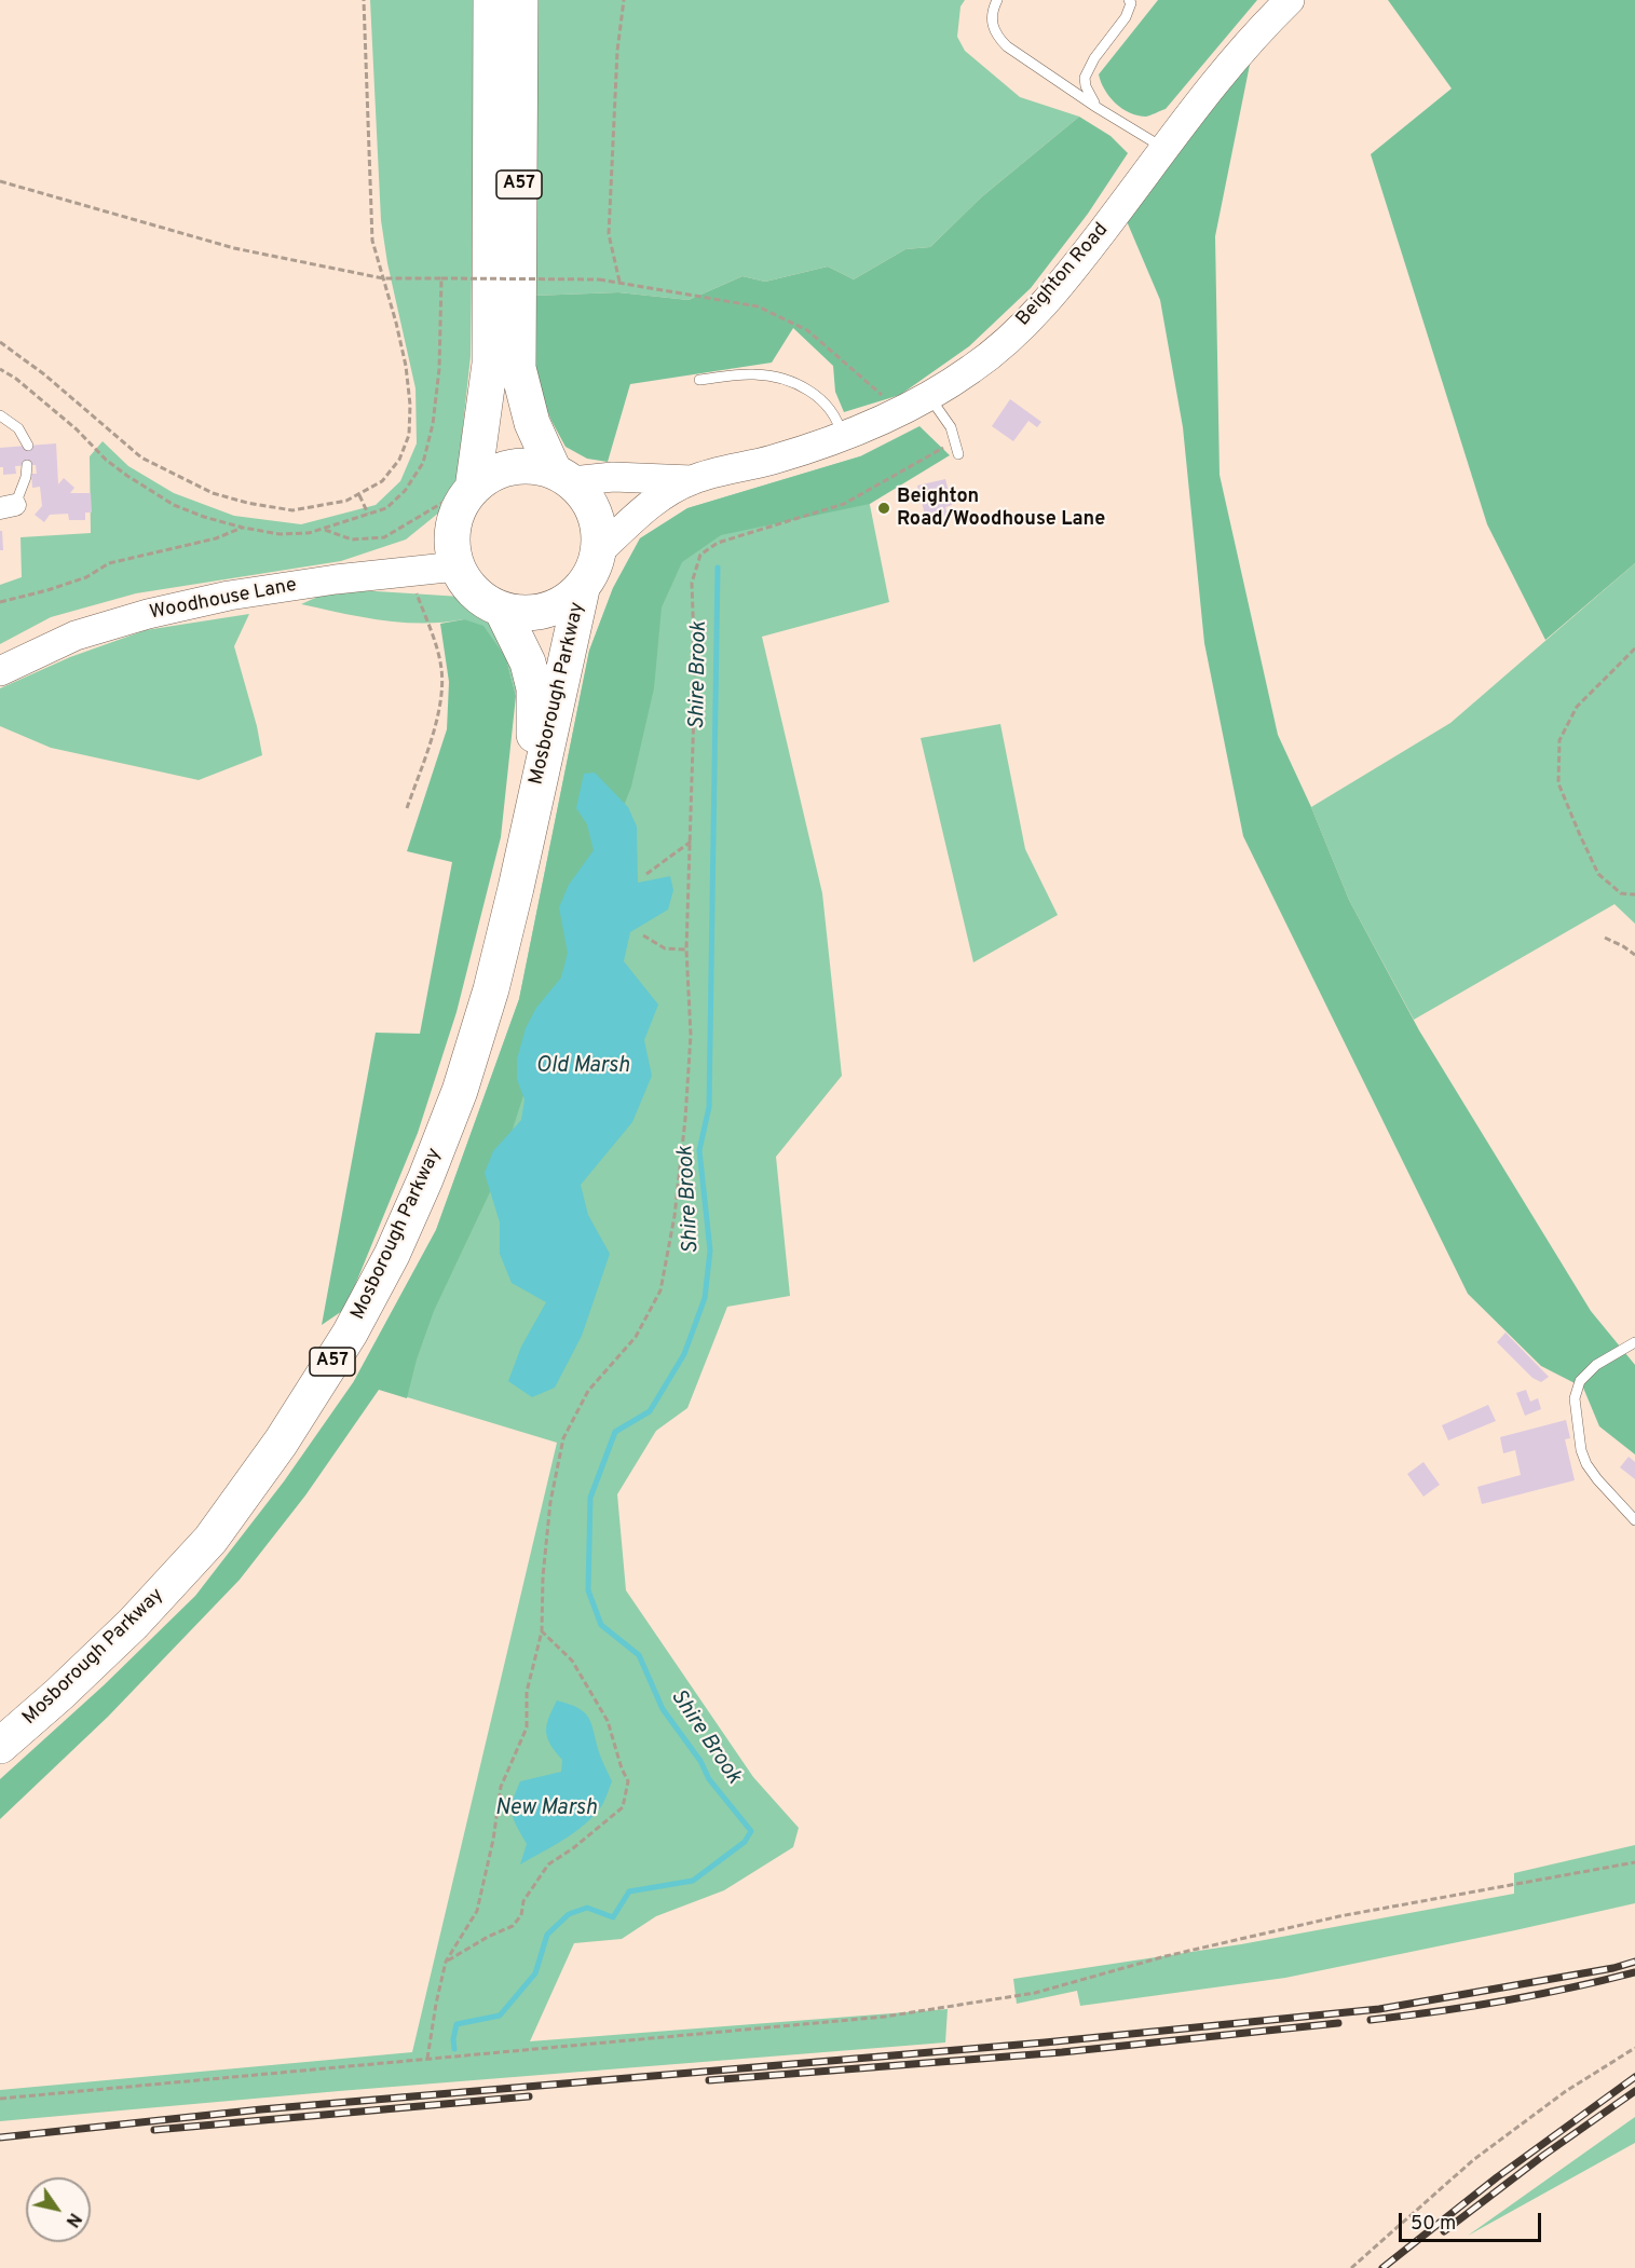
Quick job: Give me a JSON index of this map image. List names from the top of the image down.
{
  "streets": {
    "highway": ["A57", "Mosborough Parkway"],
    "street": ["Beighton Road", "Woodhouse Lane"]
  },
  "crossings": [
    ["A57", "Beighton Road"],
    ["A57", "Woodhouse Lane"],
    ["A57", "Mosborough Parkway"],
    ["Beighton Road", "Woodhouse Lane"],
    ["Beighton Road", "Mosborough Parkway"],
    ["Woodhouse Lane", "Mosborough Parkway"]
  ],
  "water": ["Shire Brook", "Old Marsh", "New Marsh"],
  "places": ["Beighton Road/Woodhouse Lane"],
  "scale_bar": "50 m",
  "north": "bottom right"
}
